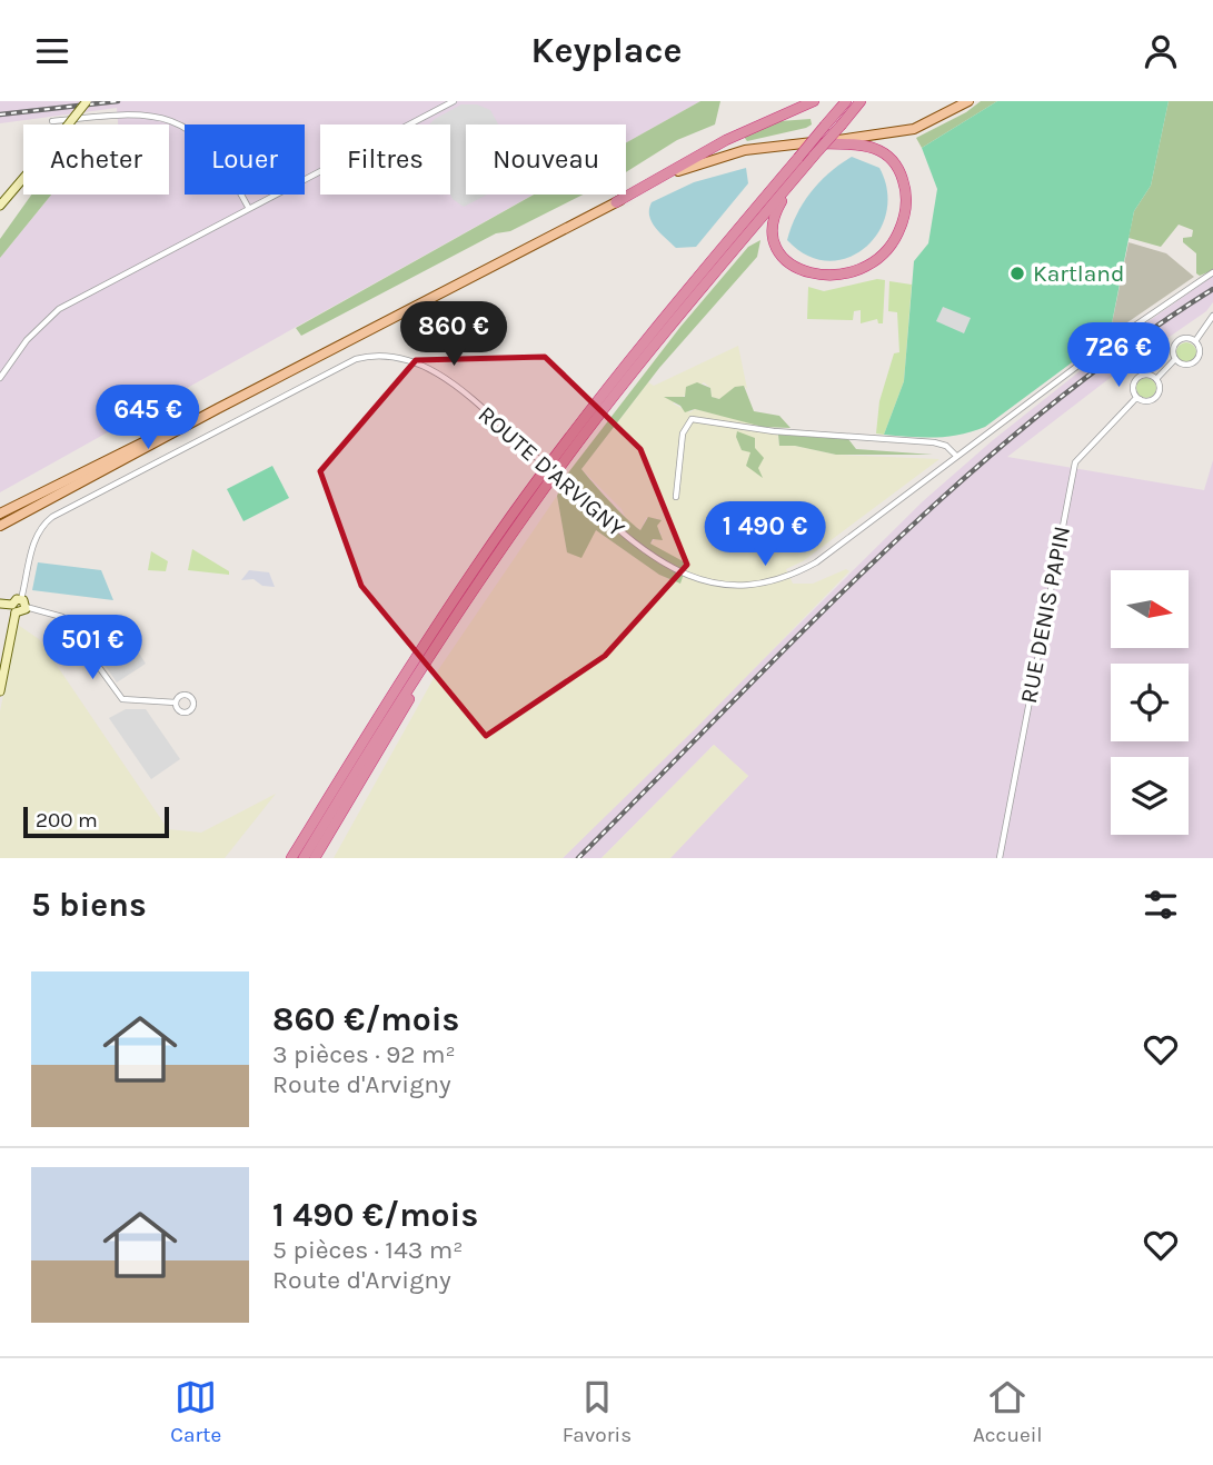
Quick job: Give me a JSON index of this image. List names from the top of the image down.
{
  "streets": {
    "street": ["ROUTE D'ARVIGNY", "RUE DENIS PAPIN"]
  },
  "places": ["Kartland"],
  "scale_bar": "200 m",
  "north": "right",
  "page": {
    "header": "Keyplace",
    "chip": [
      "Acheter",
      "Louer",
      "Filtres",
      "Nouveau"
    ],
    "price": [
      "860 €",
      "726 €",
      "645 €",
      "1 490 €",
      "501 €"
    ],
    "scale": "200 m",
    "heading": "5 biens",
    "list": [
      {
        "name": "860 €/mois",
        "note": "3 pièces · 92 m² · Route d'Arvigny"
      },
      {
        "name": "1 490 €/mois",
        "note": "5 pièces · 143 m² · Route d'Arvigny"
      }
    ],
    "tabs": ["Carte", "Favoris", "Accueil"]
  }
}
